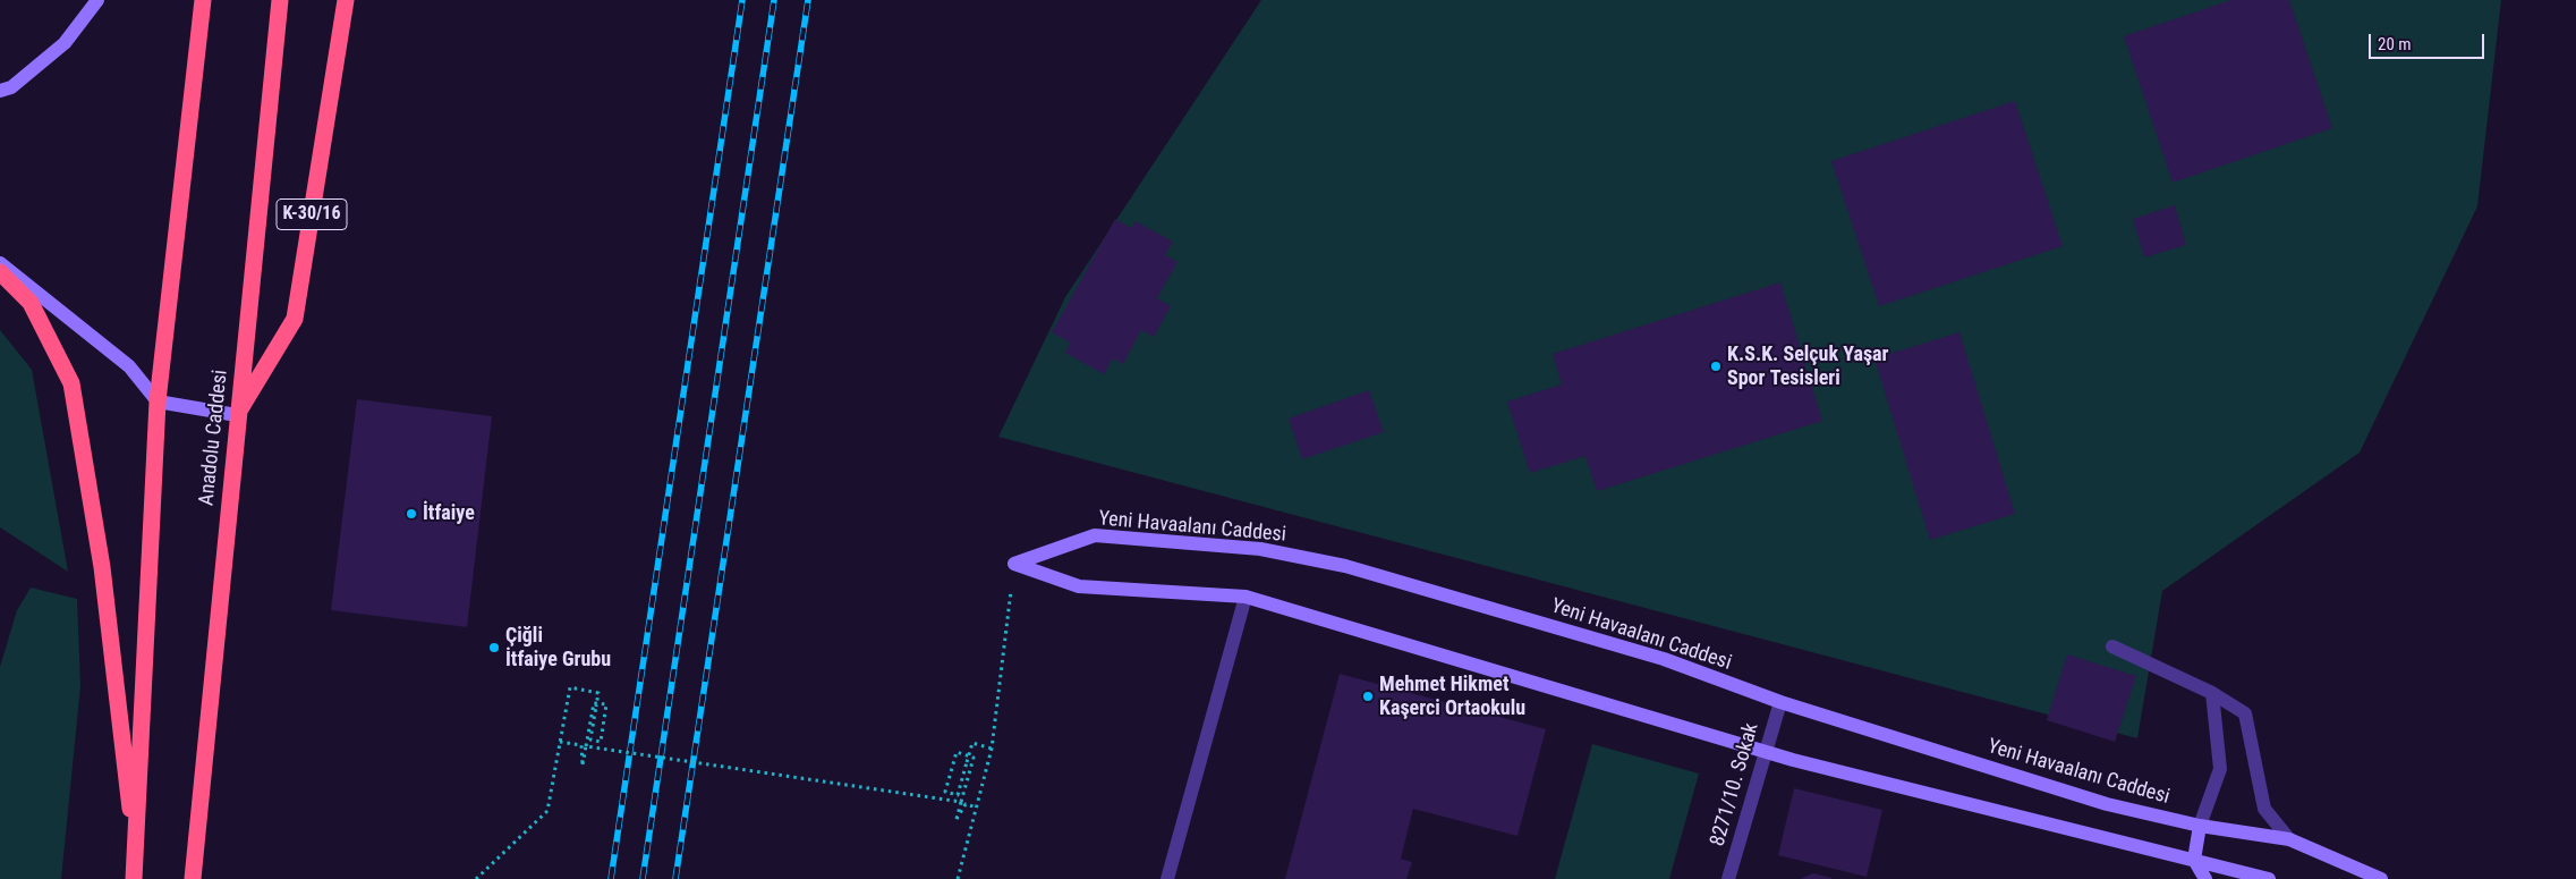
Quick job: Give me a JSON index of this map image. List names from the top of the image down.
{
  "streets": {
    "highway": ["K-30/16", "Anadolu Caddesi"],
    "street": ["Yeni Havaalanı Caddesi", "8271/10. Sokak"]
  },
  "crossings": [
    ["K-30/16", "Anadolu Caddesi"],
    ["Yeni Havaalanı Caddesi", "8271/10. Sokak"]
  ],
  "places": [
    "K.S.K. Selçuk Yaşar Spor Tesisleri",
    "İtfaiye",
    "Çiğli İtfaiye Grubu",
    "Mehmet Hikmet Kaşerci Ortaokulu"
  ],
  "scale_bar": "20 m"
}
